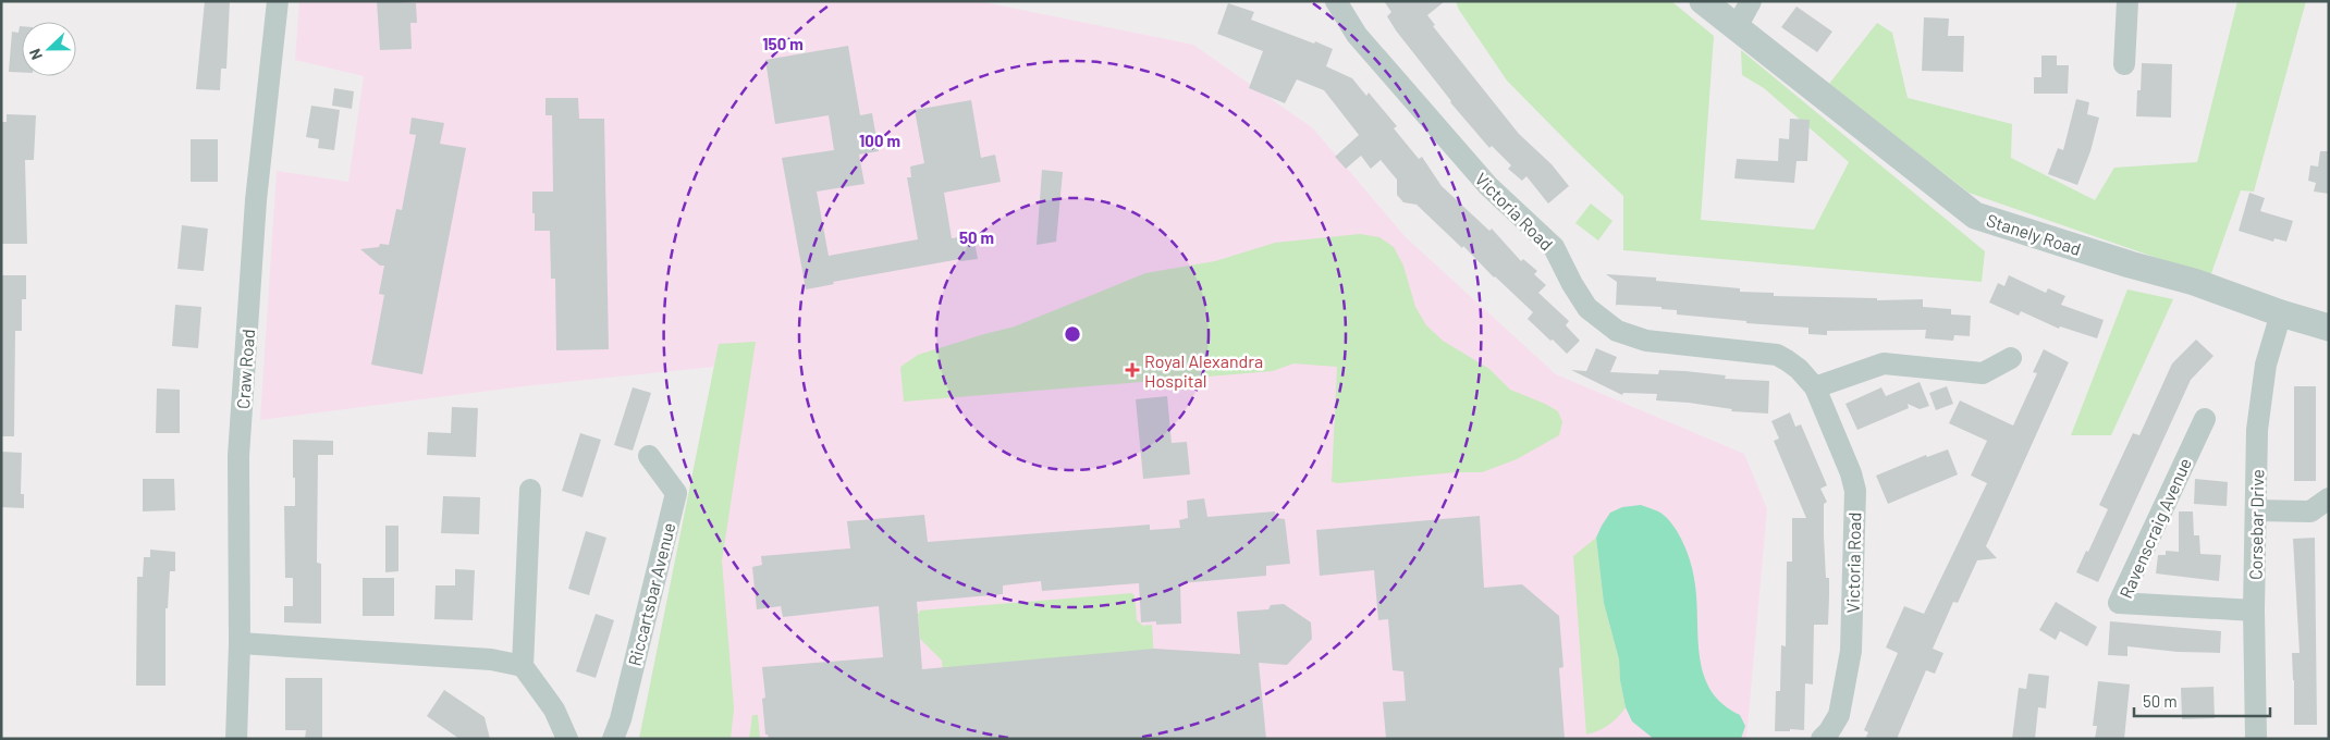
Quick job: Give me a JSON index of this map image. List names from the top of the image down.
{
  "streets": {
    "street": [
      "Victoria Road",
      "Stanely Road",
      "Craw Road",
      "Corsebar Drive",
      "Ravenscraig Avenue",
      "Riccartsbar Avenue"
    ]
  },
  "crossings": [
    ["Stanely Road", "Corsebar Drive"],
    ["Corsebar Drive", "Ravenscraig Avenue"]
  ],
  "places": {
    "health": ["Royal Alexandra Hospital"]
  },
  "scale_bar": "50 m",
  "north": "left",
  "rings": ["150 m", "100 m", "50 m"]
}
